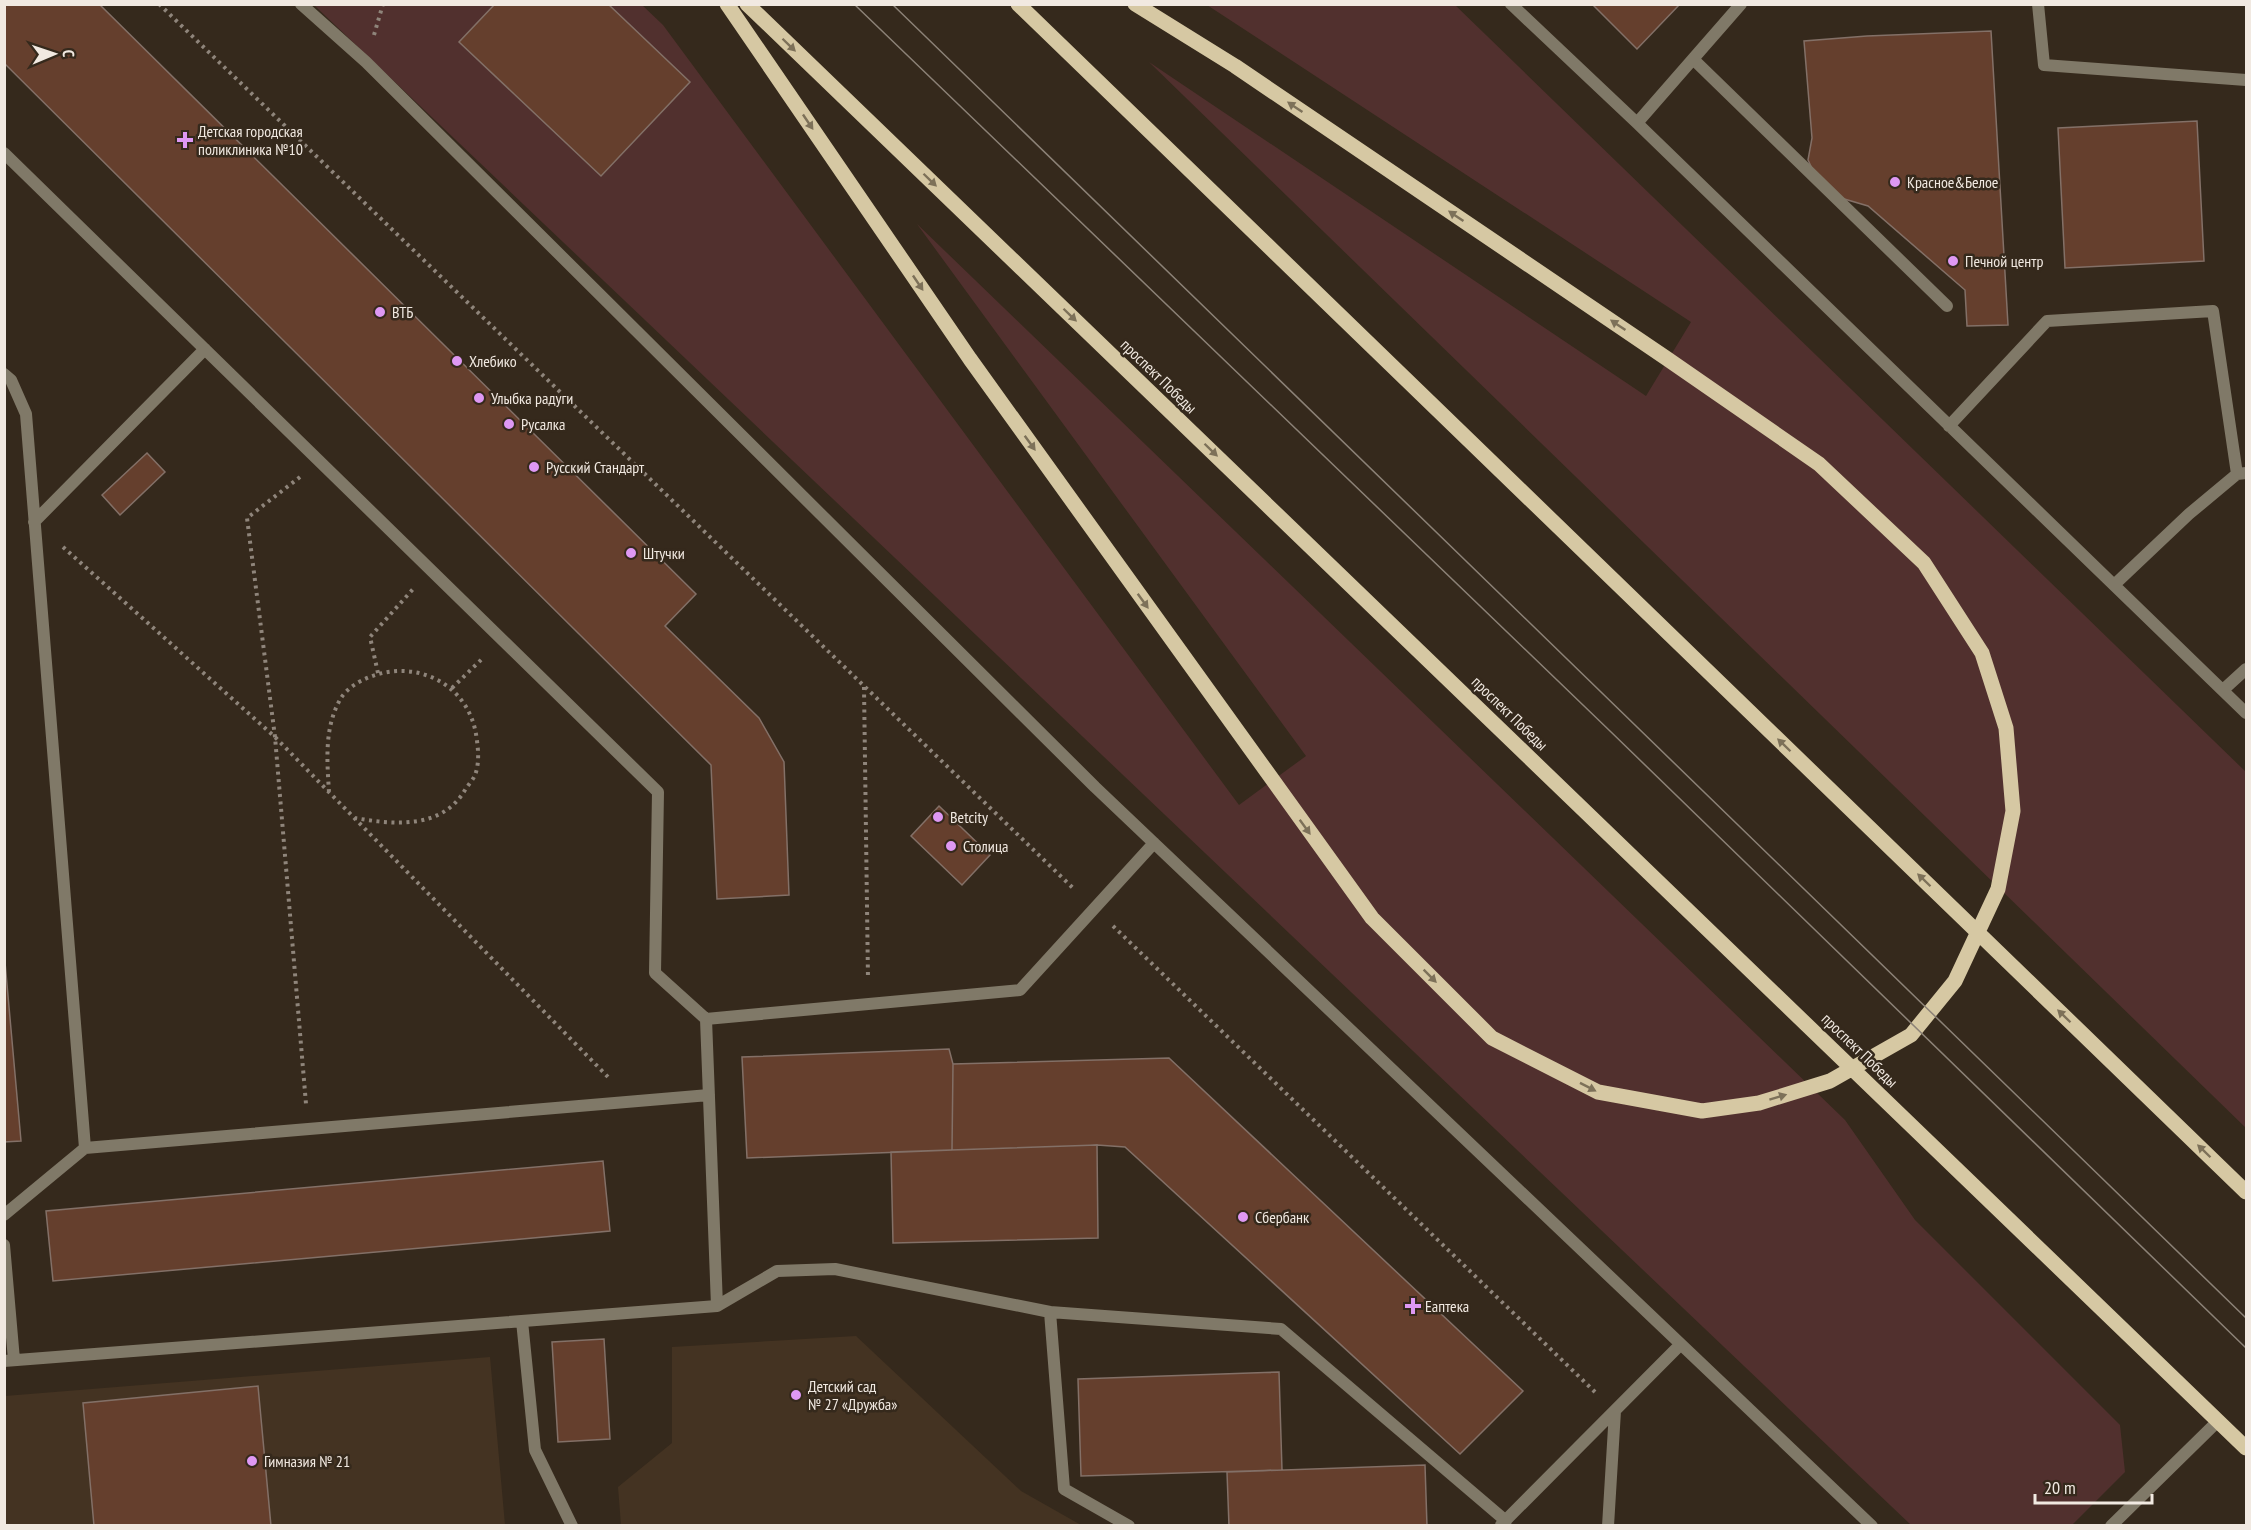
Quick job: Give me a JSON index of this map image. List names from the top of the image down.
{
  "streets": {
    "main road": ["проспект Победы"]
  },
  "one_way": ["проспект Победы"],
  "places": {
    "health": ["Детская городская поликлиника №10", "Еаптека"],
    "other": [
      "Красное&Белое",
      "Печной центр",
      "ВТБ",
      "Хлебико",
      "Улыбка радуги",
      "Русалка",
      "Русский Стандарт",
      "Штучки",
      "Betcity",
      "Столица",
      "Сбербанк",
      "Детский сад № 27 «Дружба»",
      "Гимназия № 21"
    ]
  },
  "scale_bar": "20 m",
  "north": "right"
}
